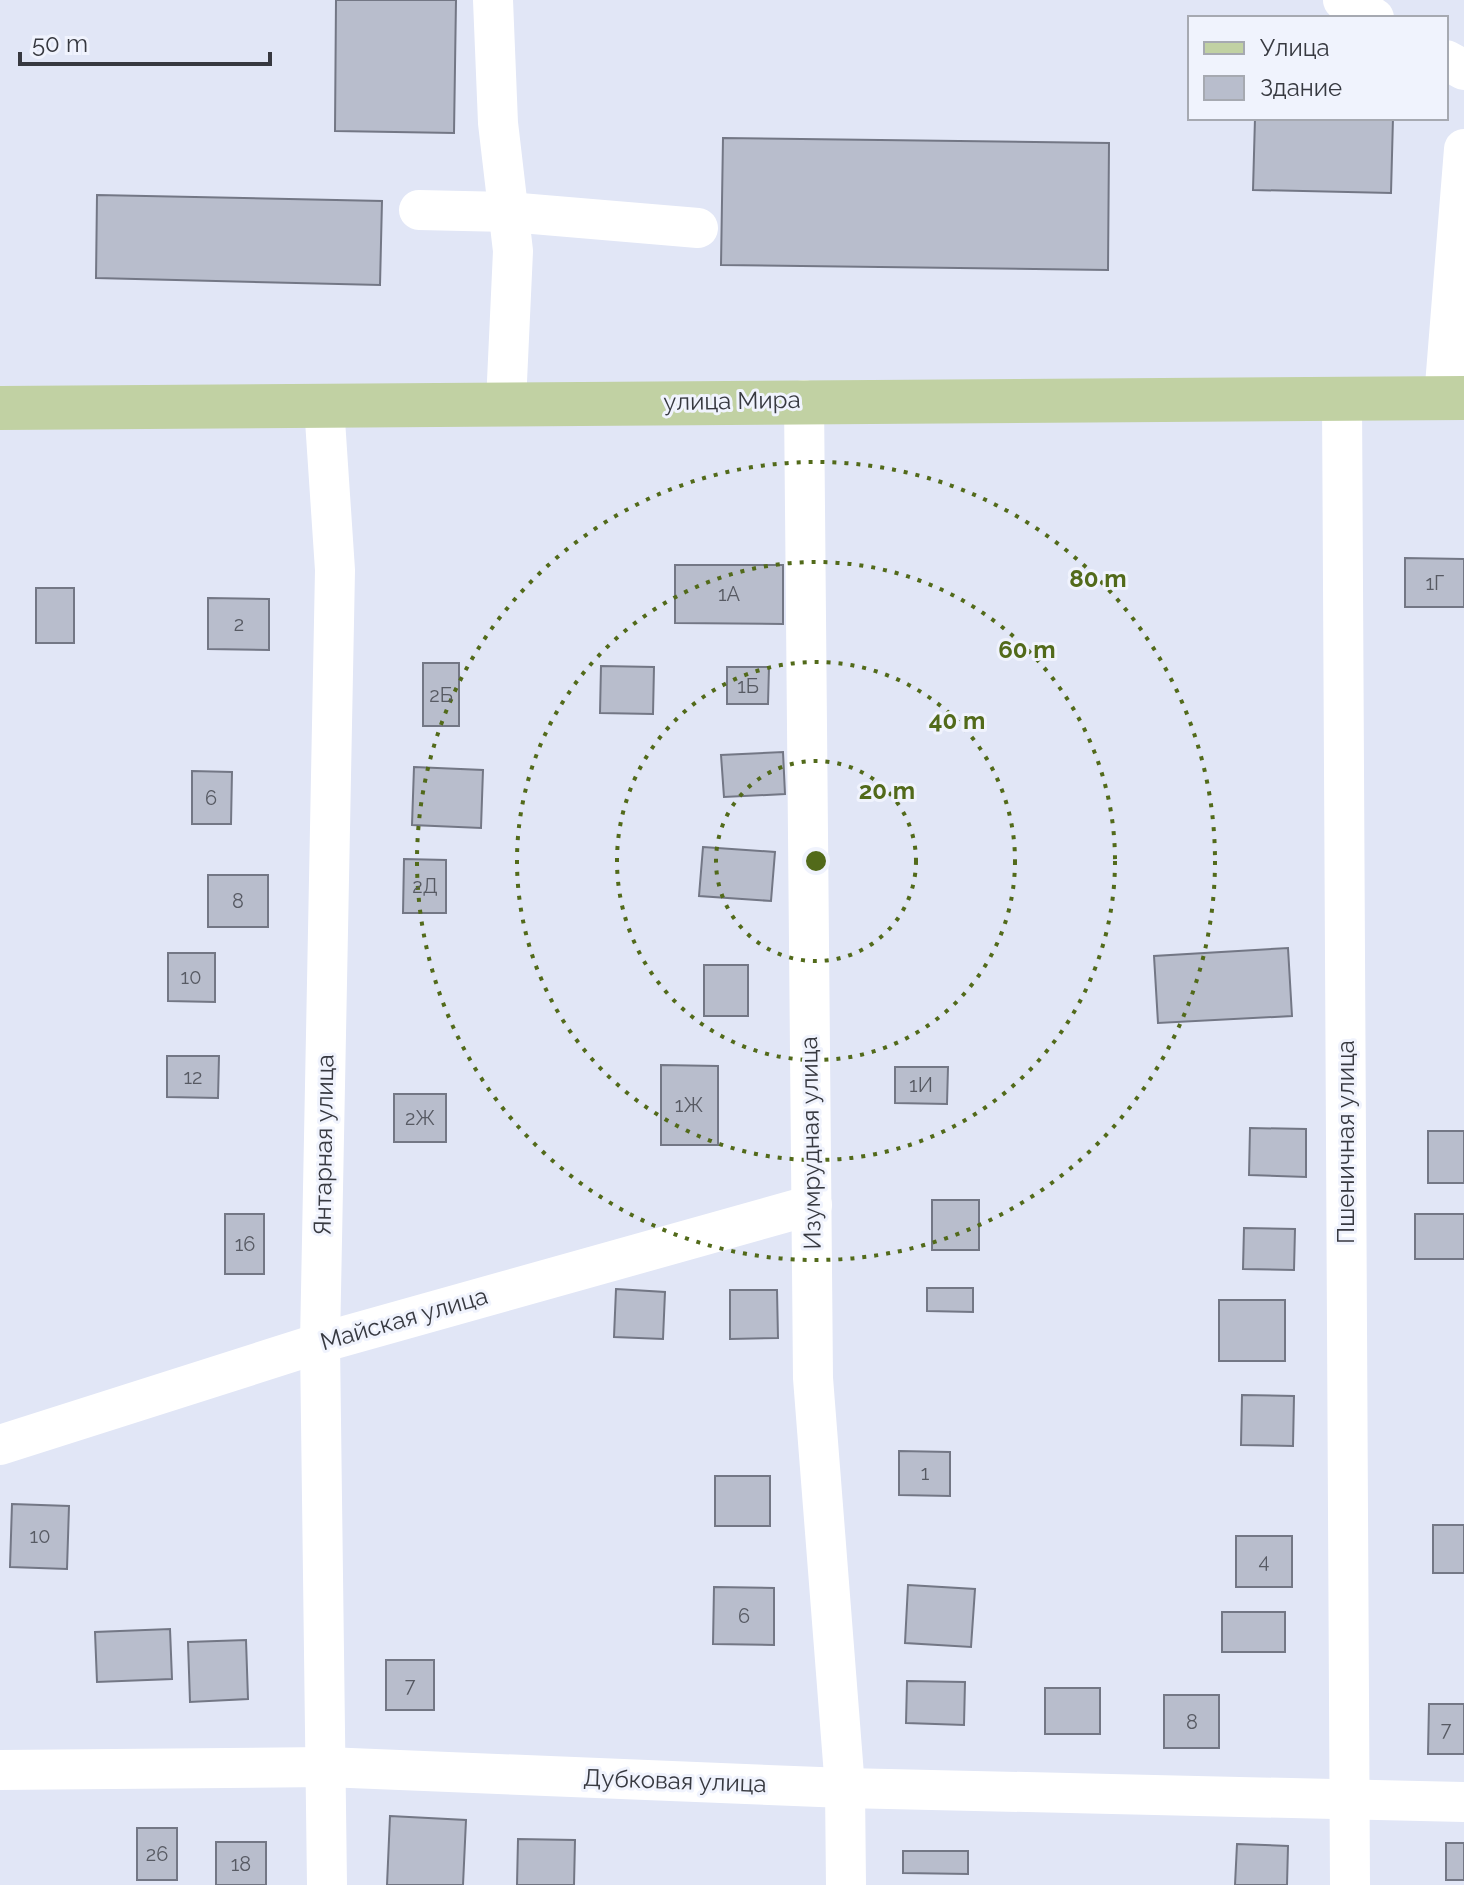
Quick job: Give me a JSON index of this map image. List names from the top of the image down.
{
  "streets": {
    "main road": ["улица Мира"],
    "street": [
      "Пшеничная улица",
      "Изумрудная улица",
      "Янтарная улица",
      "Майская улица",
      "Дубковая улица"
    ]
  },
  "crossings": [
    ["улица Мира", "Пшеничная улица"],
    ["улица Мира", "Изумрудная улица"],
    ["улица Мира", "Янтарная улица"],
    ["Пшеничная улица", "Дубковая улица"],
    ["Изумрудная улица", "Майская улица"],
    ["Изумрудная улица", "Дубковая улица"],
    ["Янтарная улица", "Майская улица"],
    ["Янтарная улица", "Дубковая улица"]
  ],
  "house_numbers": [
    "1Г",
    "1А",
    "2",
    "1Б",
    "2Б",
    "6",
    "2Д",
    "8",
    "10",
    "12",
    "1И",
    "1Ж",
    "2Ж",
    "16",
    "1",
    "10",
    "4",
    "6",
    "7",
    "8",
    "7",
    "26",
    "18"
  ],
  "legend": ["Улица", "Здание"],
  "scale_bar": "50 m",
  "rings": [
    "80 m",
    "60 m",
    "40 m",
    "20 m"
  ]
}
